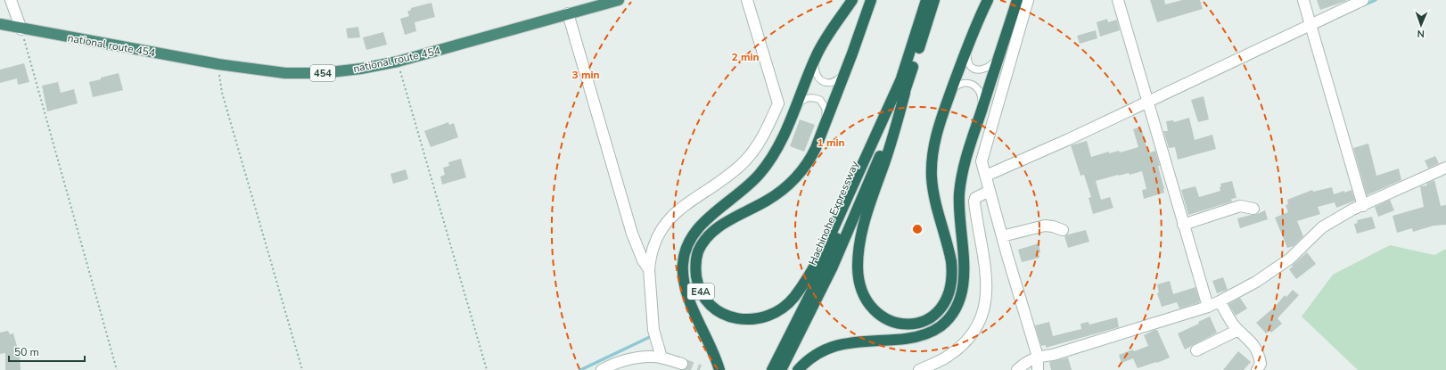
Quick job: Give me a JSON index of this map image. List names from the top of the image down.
{
  "streets": {
    "highway": [
      "national route 454",
      "454",
      "Hachinohe Expressway",
      "E4A"
    ]
  },
  "crossings": [
    ["Hachinohe Expressway", "E4A"]
  ],
  "scale_bar": "50 m",
  "north": "bottom",
  "rings": ["2 min", "3 min", "1 min"]
}
